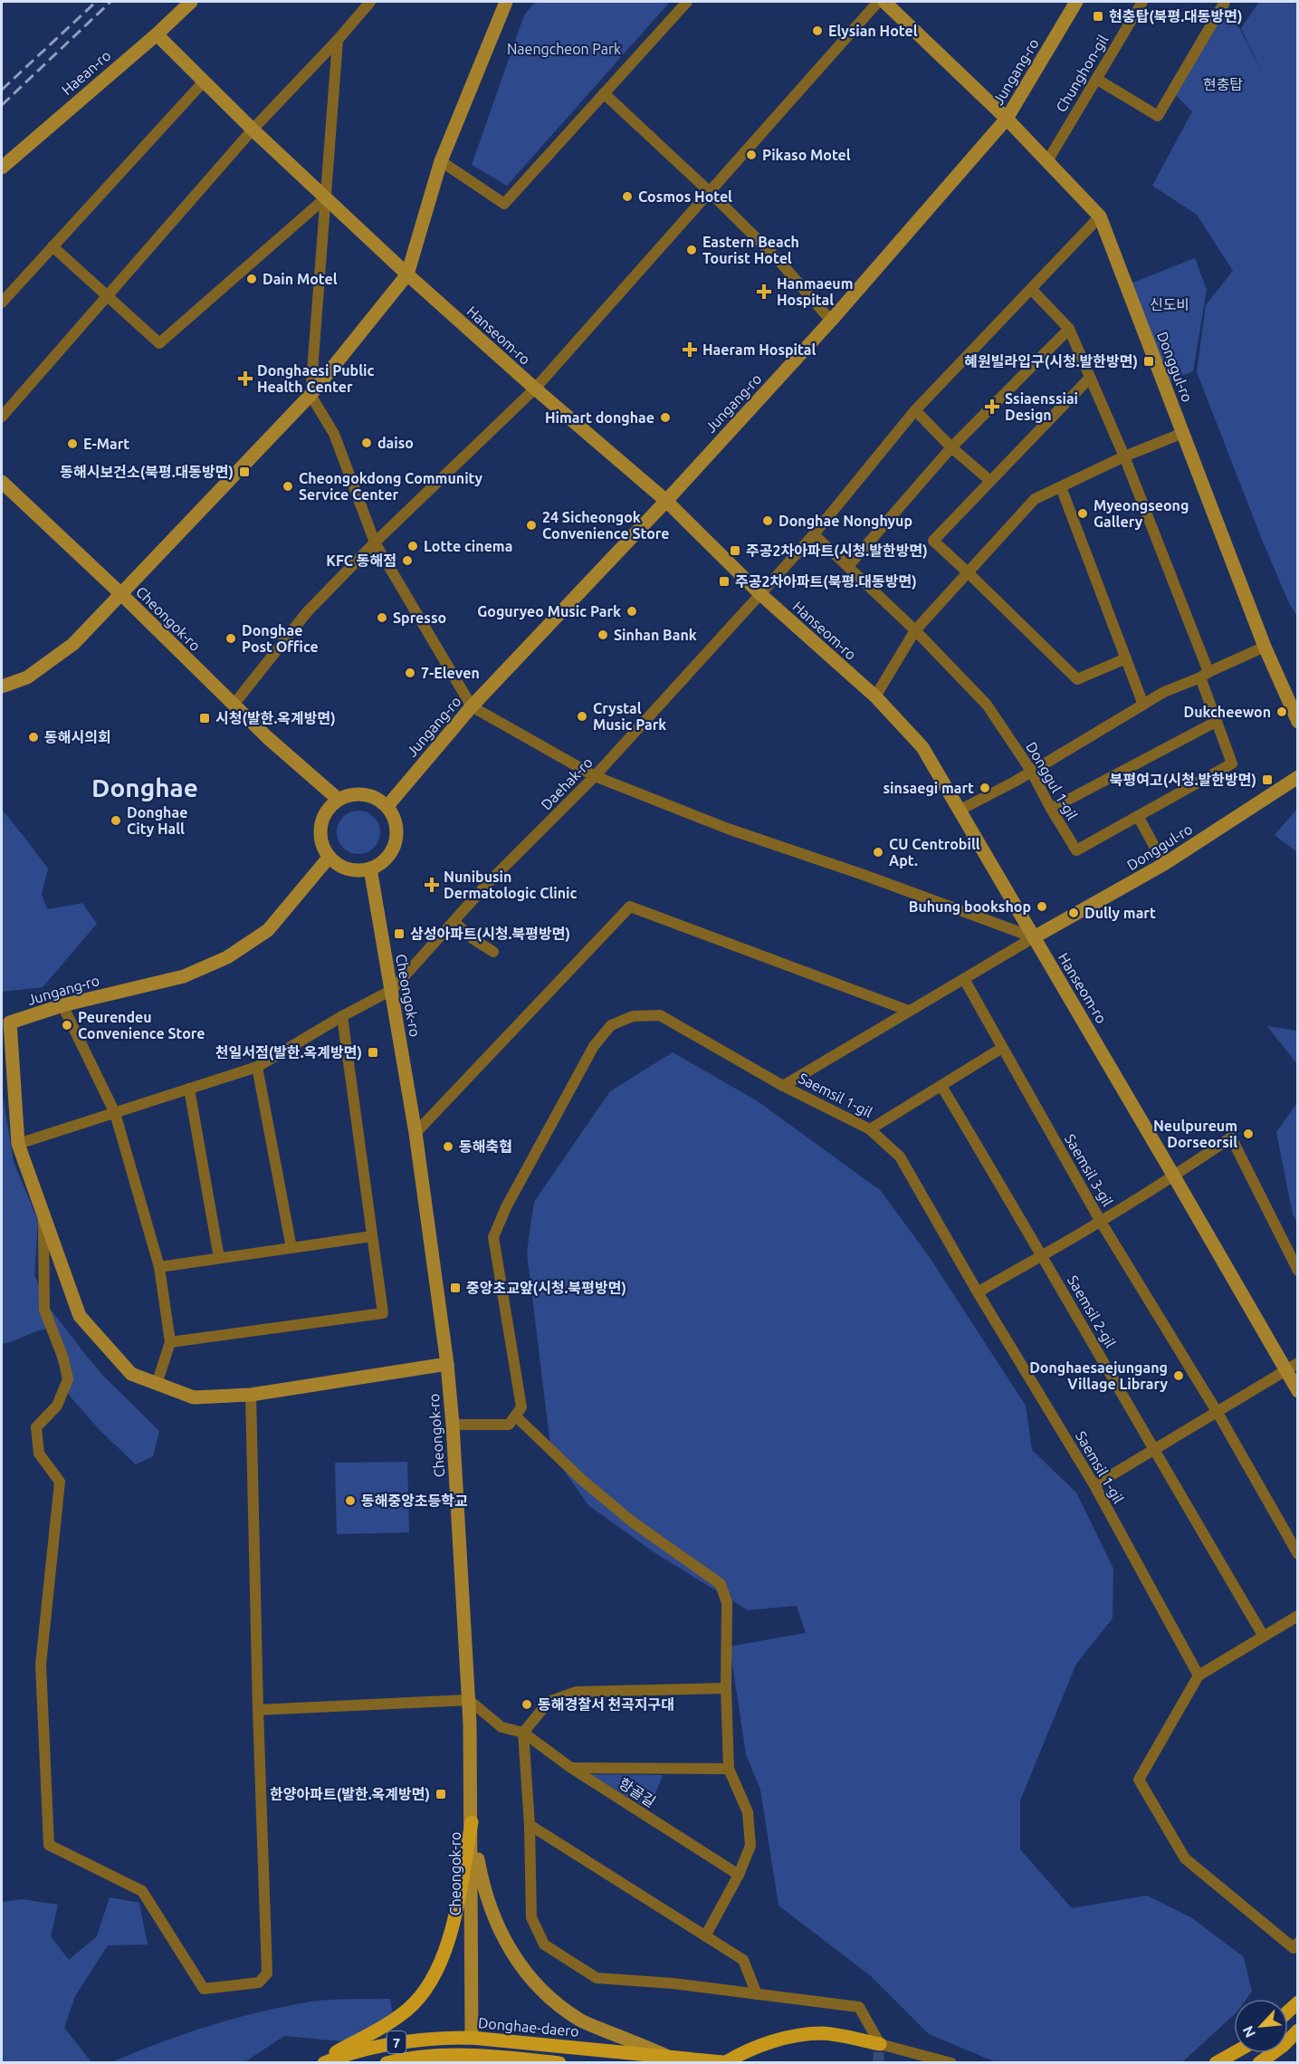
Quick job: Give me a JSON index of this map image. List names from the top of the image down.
{
  "streets": {
    "main road": ["Donghae-daero", "7"],
    "street": [
      "Jungang-ro",
      "Haean-ro",
      "Chunghon-gil",
      "Hanseom-ro",
      "Donggul-ro",
      "Cheongok-ro",
      "Donggul 1-gil",
      "Daehak-ro",
      "Saemsil 1-gil",
      "Saemsil 3-gil",
      "Saemsil 2-gil",
      "항골길"
    ]
  },
  "crossings": [
    ["Jungang-ro", "Hanseom-ro"],
    ["Jungang-ro", "Donggul-ro"],
    ["Jungang-ro", "Cheongok-ro"],
    ["Jungang-ro", "Daehak-ro"],
    ["Haean-ro", "Hanseom-ro"],
    ["Chunghon-gil", "Donggul-ro"],
    ["Hanseom-ro", "Donggul-ro"],
    ["Hanseom-ro", "Daehak-ro"],
    ["Donggul-ro", "Daehak-ro"],
    ["Cheongok-ro", "Daehak-ro"],
    ["Cheongok-ro", "항골길"],
    ["Cheongok-ro", "Donghae-daero"],
    ["Donggul 1-gil", "Daehak-ro"]
  ],
  "districts": ["Donghae"],
  "parks": ["Naengcheon Park", "현충탑", "신도비"],
  "places": {
    "transit": [
      "현충탑(북평.대동방면)",
      "혜원빌라입구(시청.발한방면)",
      "동해시보건소(북평.대동방면)",
      "주공2차아파트(시청.발한방면)",
      "주공2차아파트(북평.대동방면)",
      "시청(발한.옥계방면)",
      "북평여고(시청.발한방면)",
      "삼성아파트(시청.북평방면)",
      "천일서점(발한.옥계방면)",
      "중앙초교앞(시청.북평방면)",
      "한양아파트(발한.옥계방면)"
    ],
    "other": [
      "Elysian Hotel",
      "Pikaso Motel",
      "Cosmos Hotel",
      "Eastern Beach Tourist Hotel",
      "Dain Motel",
      "Himart donghae",
      "daiso",
      "E-Mart",
      "Cheongokdong Community Service Center",
      "Myeongseong Gallery",
      "Donghae Nonghyup",
      "24 Sicheongok Convenience Store",
      "Lotte cinema",
      "KFC 동해점",
      "Goguryeo Music Park",
      "Spresso",
      "Sinhan Bank",
      "Donghae Post Office",
      "7-Eleven",
      "Dukcheewon",
      "Crystal Music Park",
      "동해시의회",
      "sinsaegi mart",
      "Donghae City Hall",
      "CU Centrobill Apt.",
      "Buhung bookshop",
      "Dully mart",
      "Peurendeu Convenience Store",
      "Neulpureum Dorseorsil",
      "동해축협",
      "Donghaesaejungang Village Library",
      "동해중앙초등학교",
      "동해경찰서 천곡지구대"
    ],
    "health": [
      "Hanmaeum Hospital",
      "Haeram Hospital",
      "Donghaesi Public Health Center",
      "Ssiaenssiai Design",
      "Nunibusin Dermatologic Clinic"
    ]
  },
  "north": "bottom left"
}
